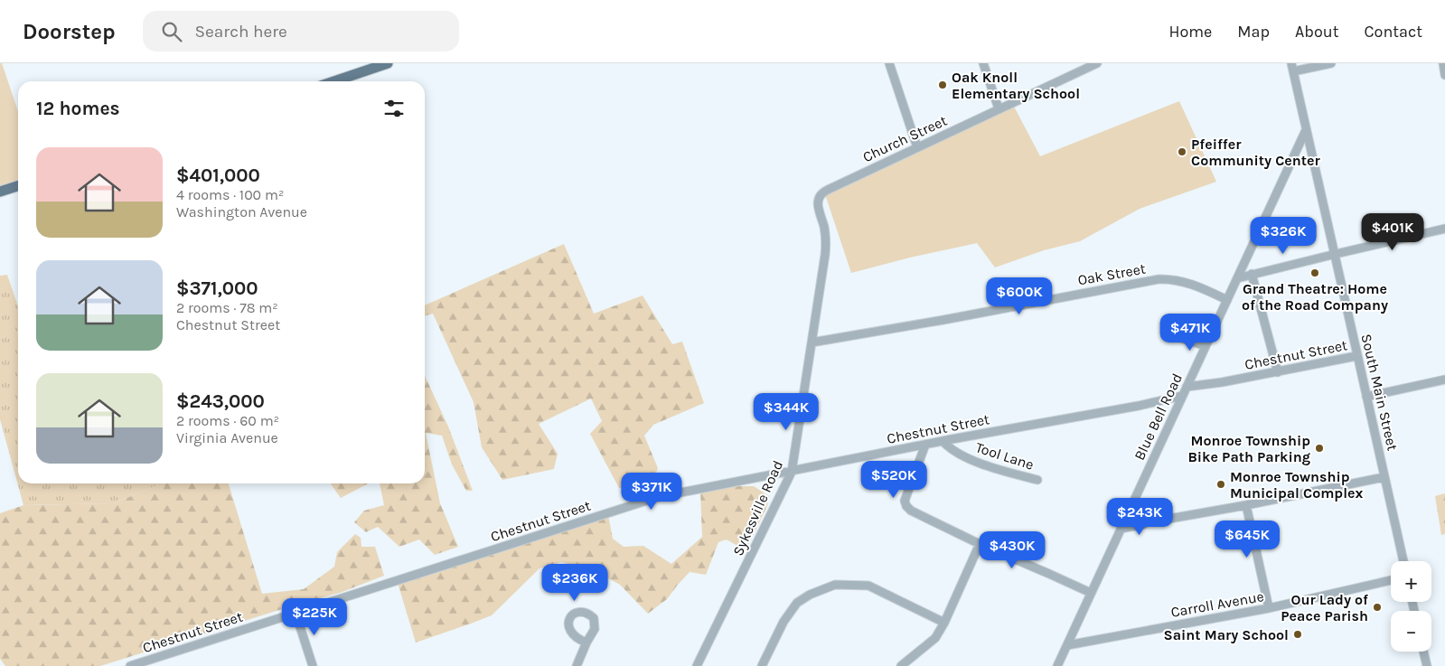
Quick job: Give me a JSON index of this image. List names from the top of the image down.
{
  "streets": {
    "street": [
      "Church Street",
      "Oak Street",
      "Chestnut Street",
      "South Main Street",
      "Blue Bell Road",
      "Tool Lane",
      "Sykesville Road",
      "Carroll Avenue"
    ]
  },
  "crossings": [
    ["Church Street", "Sykesville Road"],
    ["Oak Street", "Blue Bell Road"],
    ["Oak Street", "Sykesville Road"],
    ["Chestnut Street", "South Main Street"],
    ["Chestnut Street", "Blue Bell Road"],
    ["Chestnut Street", "Tool Lane"],
    ["Chestnut Street", "Sykesville Road"],
    ["South Main Street", "Blue Bell Road"],
    ["Blue Bell Road", "Carroll Avenue"]
  ],
  "places": [
    "Oak Knoll Elementary School",
    "Pfeiffer Community Center",
    "Grand Theatre: Home of the Road Company",
    "Monroe Township Bike Path Parking",
    "Monroe Township Municipal Complex",
    "Our Lady of Peace Parish",
    "Saint Mary School"
  ],
  "page": {
    "header": "Doorstep",
    "search": "Search here",
    "nav": [
      "Home",
      "Map",
      "About",
      "Contact"
    ],
    "heading": "12 homes",
    "list": [
      {
        "name": "$401,000",
        "note": "4 rooms · 100 m² · Washington Avenue"
      },
      {
        "name": "$371,000",
        "note": "2 rooms · 78 m² · Chestnut Street"
      },
      {
        "name": "$243,000",
        "note": "2 rooms · 60 m² · Virginia Avenue"
      }
    ],
    "price": [
      "$401K",
      "$326K",
      "$600K",
      "$471K",
      "$344K",
      "$520K",
      "$371K",
      "$243K",
      "$645K",
      "$430K",
      "$236K",
      "$225K"
    ],
    "map_buttons": ["+", "−"]
  }
}
